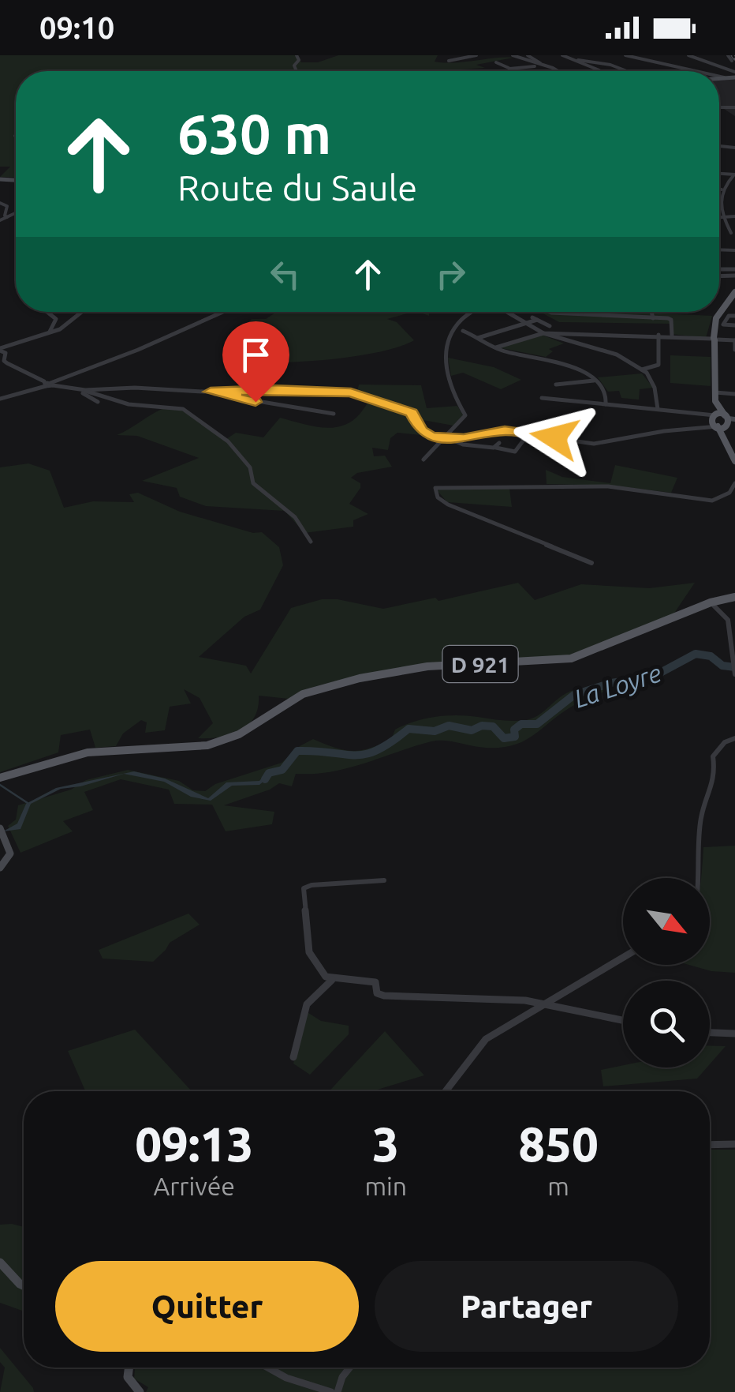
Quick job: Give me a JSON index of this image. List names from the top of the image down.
{
  "streets": {
    "main road": ["D 921"]
  },
  "water": ["La Loyre"],
  "north": "bottom right",
  "page": {
    "status": "09:10",
    "turn": ["630 m", "Route du Saule"],
    "eta": [
      "09:13",
      "Arrivée",
      "3",
      "min",
      "850",
      "m"
    ],
    "buttons": ["Quitter", "Partager"]
  }
}
